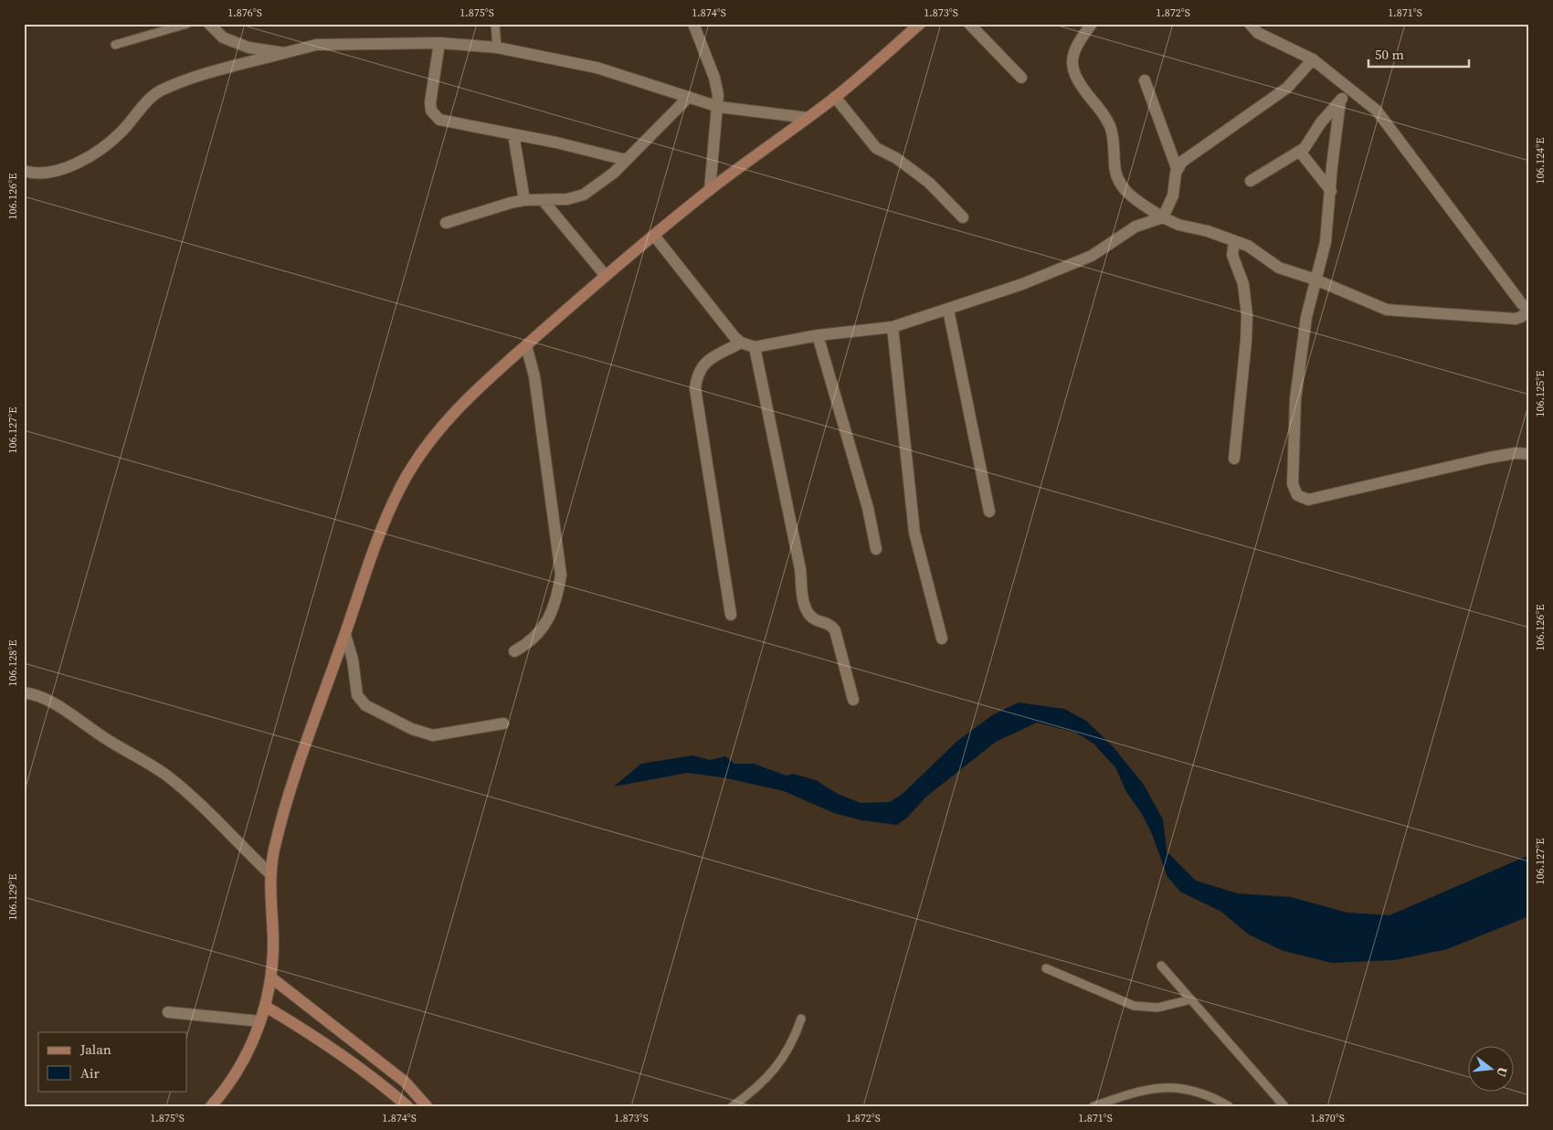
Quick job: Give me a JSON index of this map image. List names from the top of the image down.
{
  "legend": ["Jalan", "Air"],
  "scale_bar": "50 m",
  "north": "right",
  "coordinates": [
    "1.876°S",
    "1.875°S",
    "1.874°S",
    "1.873°S",
    "1.872°S",
    "1.871°S",
    "106.124°E",
    "106.126°E",
    "106.125°E",
    "106.127°E",
    "106.128°E",
    "106.129°E",
    "1.870°S"
  ]
}
